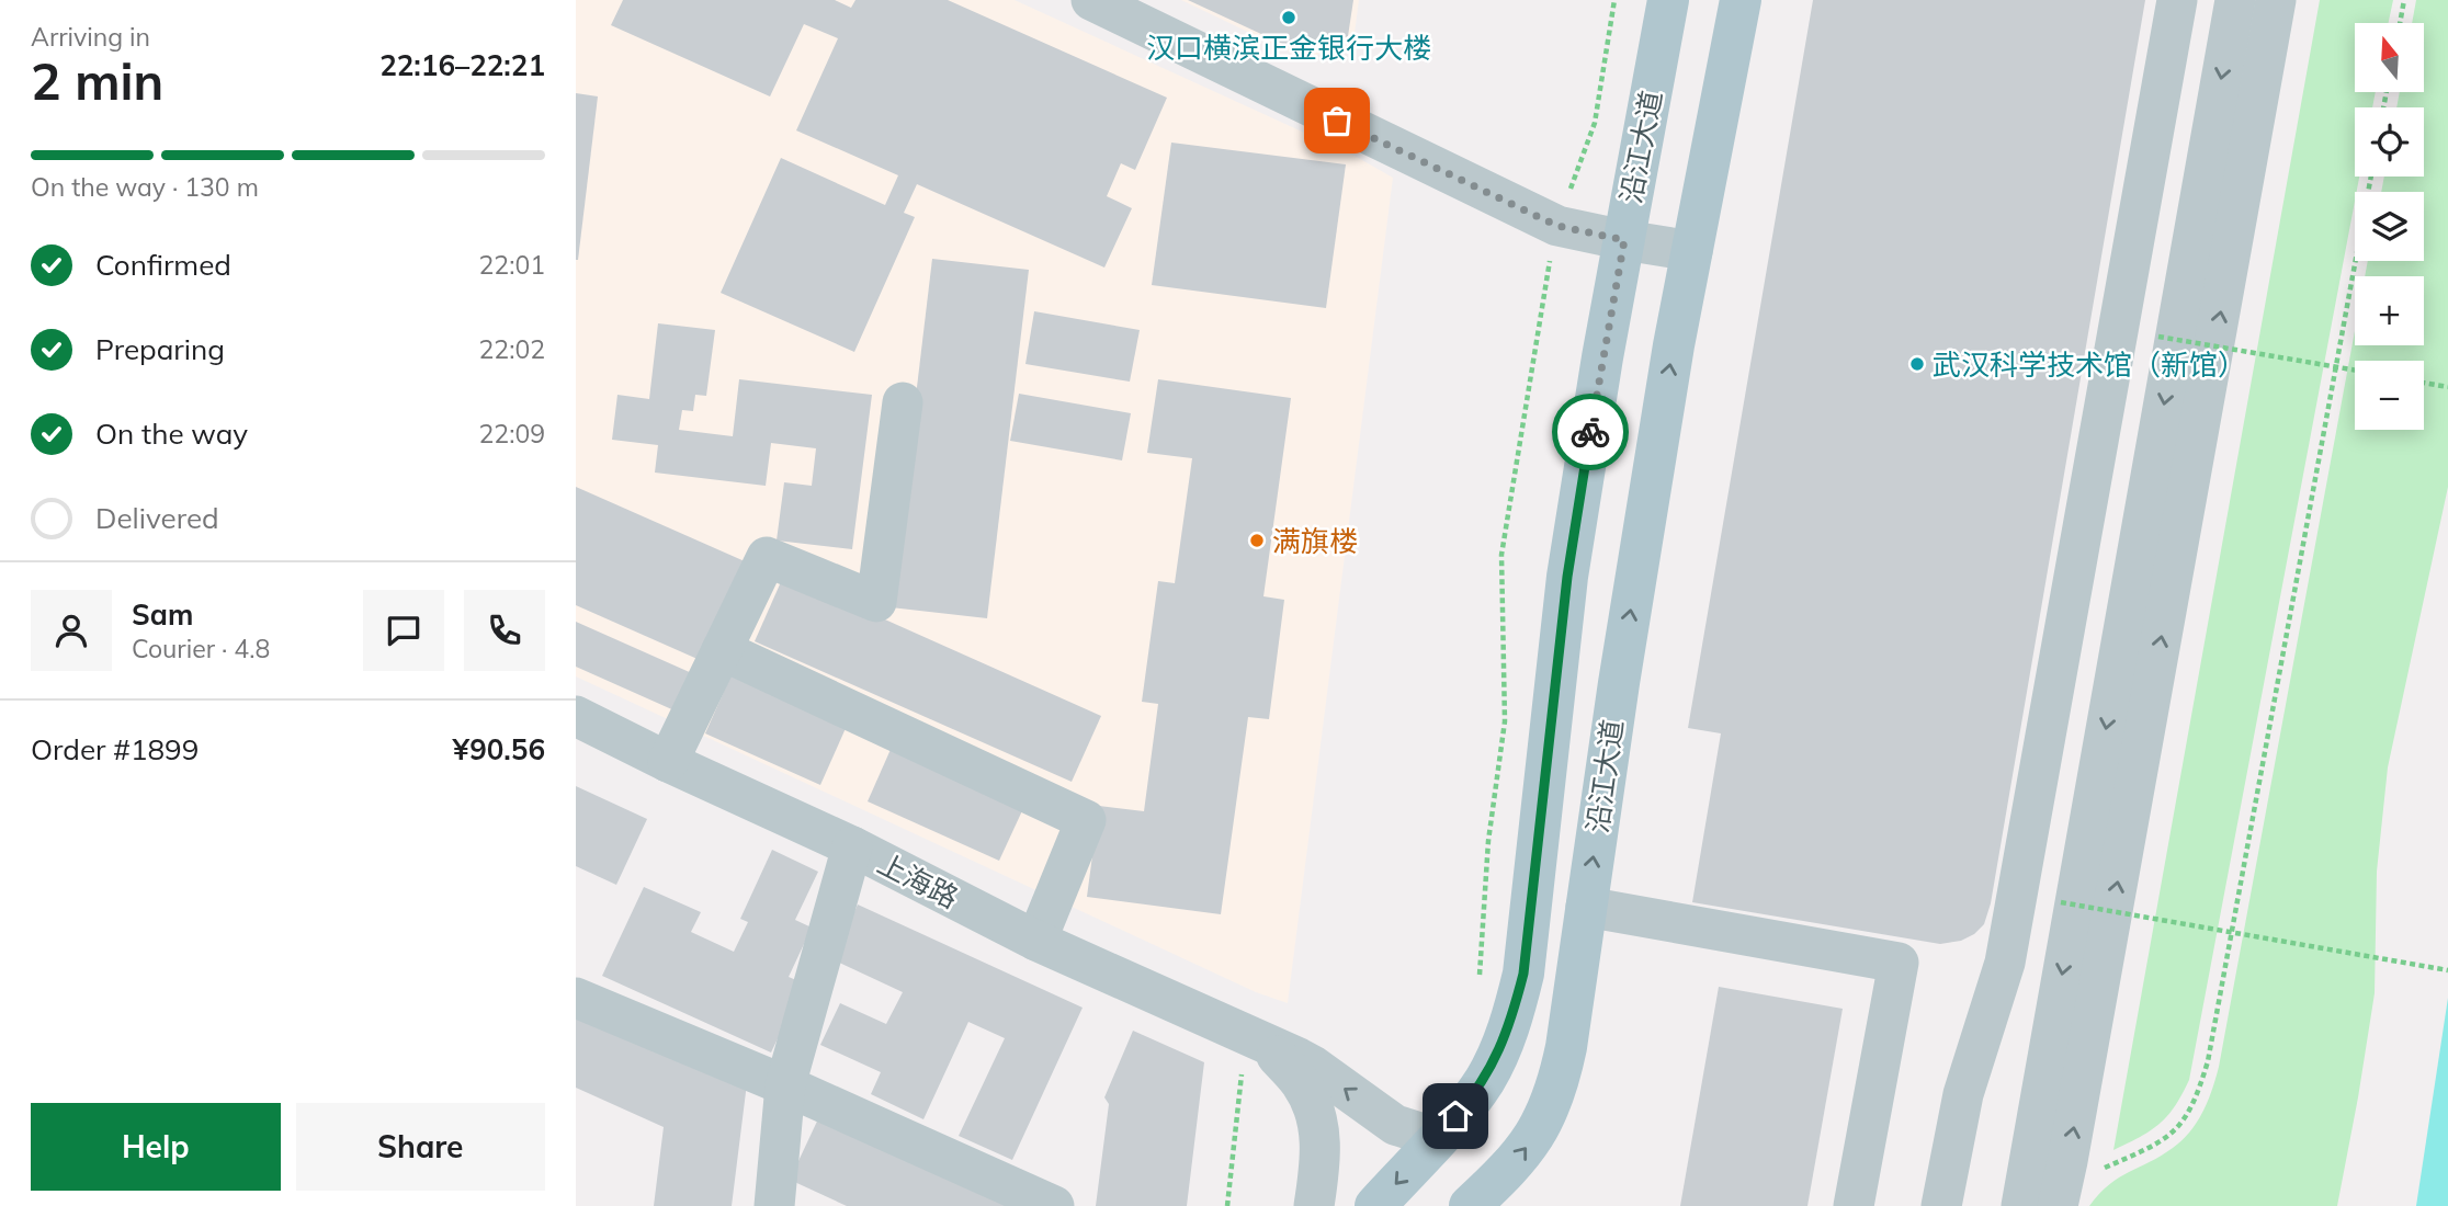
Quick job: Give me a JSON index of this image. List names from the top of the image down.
{
  "streets": {
    "main road": ["沿江大道"],
    "street": ["上海路"]
  },
  "crossings": [
    ["沿江大道", "上海路"]
  ],
  "places": ["汉口横滨正金银行大楼", "武汉科学技术馆（新馆）", "满旗楼"],
  "north": "top",
  "page": {
    "heading": ["2 min", "Arriving in", "22:16–22:21"],
    "panel": [
      "Sam",
      "Courier · 4.8",
      "Order #1899",
      "¥90.56"
    ],
    "map_buttons": ["+", "−"],
    "bar": "On the way · 130 m",
    "list": [
      ["Confirmed", "22:01"],
      ["Preparing", "22:02"],
      ["On the way", "22:09"],
      "Delivered"
    ],
    "buttons": ["Help", "Share"]
  }
}
